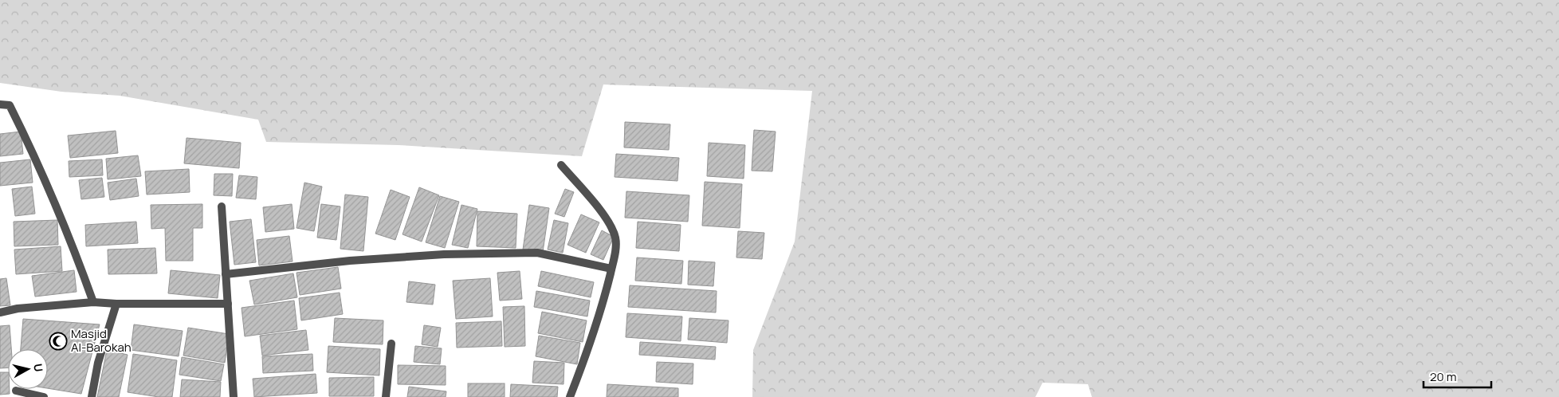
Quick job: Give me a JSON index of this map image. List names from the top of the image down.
{
  "places": {
    "mosque": ["Masjid Al-Barokah"]
  },
  "scale_bar": "20 m",
  "north": "right"
}
